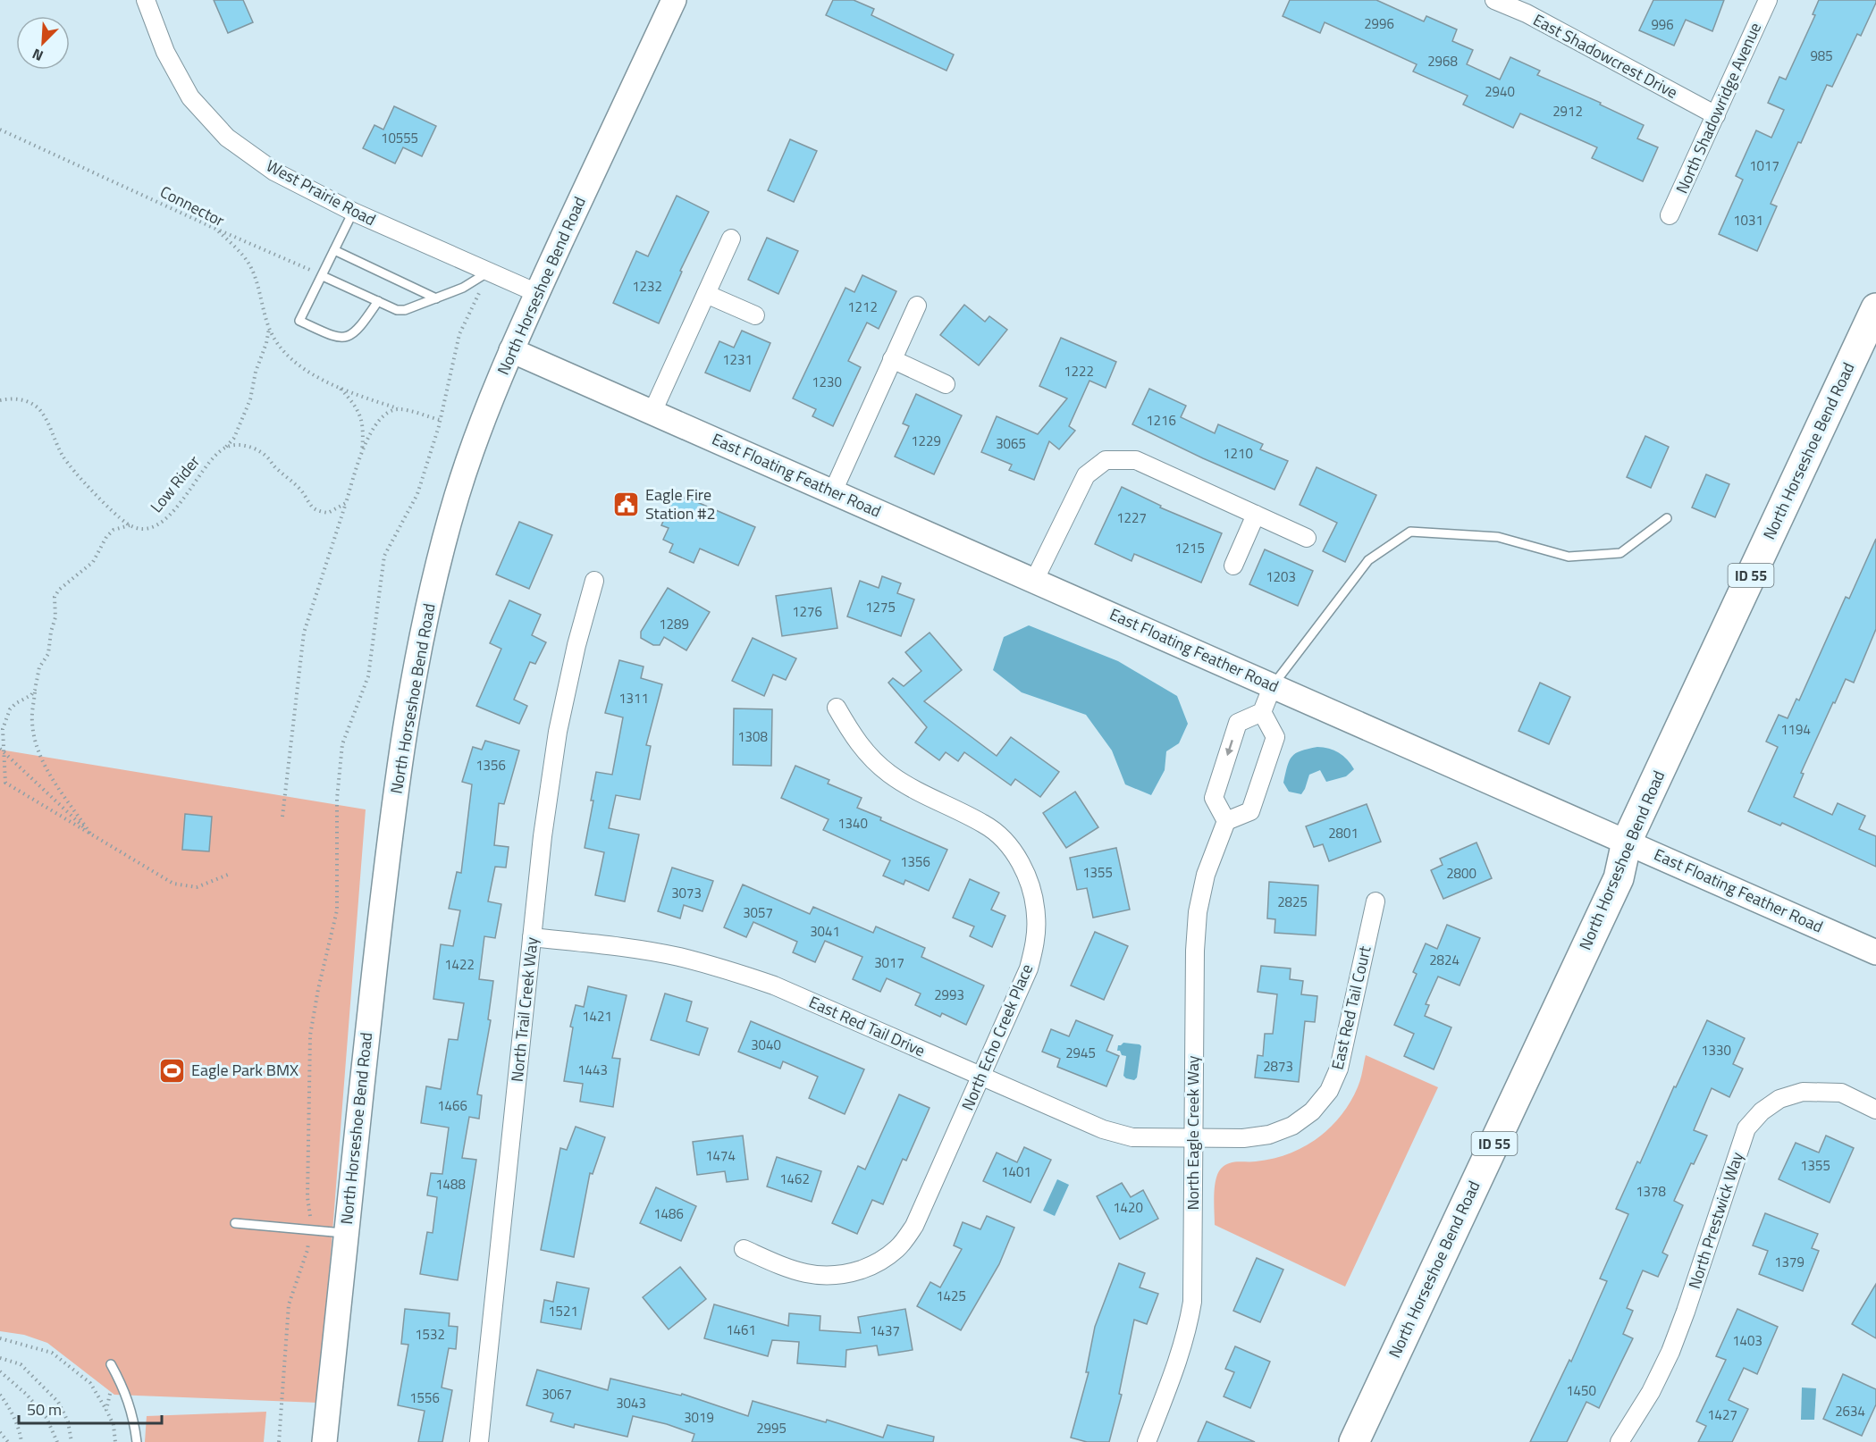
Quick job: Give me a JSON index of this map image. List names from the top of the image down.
{
  "streets": {
    "highway": ["North Horseshoe Bend Road", "ID 55"],
    "street": [
      "East Shadowcrest Drive",
      "North Shadowridge Avenue",
      "West Prairie Road",
      "East Floating Feather Road",
      "East Red Tail Court",
      "North Trail Creek Way",
      "East Red Tail Drive",
      "North Echo Creek Place",
      "North Eagle Creek Way",
      "North Prestwick Way"
    ],
    "path": ["Connector", "Low Rider"]
  },
  "crossings": [
    ["East Shadowcrest Drive", "North Shadowridge Avenue"],
    ["West Prairie Road", "North Horseshoe Bend Road"],
    ["Connector", "Low Rider"],
    ["North Horseshoe Bend Road", "East Floating Feather Road"],
    ["East Red Tail Court", "East Red Tail Drive"],
    ["East Red Tail Court", "North Eagle Creek Way"],
    ["North Trail Creek Way", "East Red Tail Drive"],
    ["East Red Tail Drive", "North Echo Creek Place"],
    ["East Red Tail Drive", "North Eagle Creek Way"]
  ],
  "places": {
    "public building": ["Eagle Fire Station #2"],
    "sports": ["Eagle Park BMX"]
  },
  "house_numbers": [
    "2996",
    "996",
    "985",
    "2968",
    "2940",
    "2912",
    "10555",
    "1017",
    "1031",
    "1232",
    "1212",
    "1231",
    "1222",
    "1230",
    "1216",
    "1229",
    "3065",
    "1210",
    "1227",
    "1215",
    "1203",
    "1275",
    "1276",
    "1289",
    "1311",
    "1194",
    "1308",
    "1356",
    "1340",
    "2801",
    "1356",
    "1355",
    "2800",
    "3073",
    "2825",
    "3057",
    "3041",
    "2824",
    "3017",
    "1422",
    "2993",
    "1421",
    "3040",
    "1330",
    "2945",
    "2873",
    "1443",
    "1466",
    "1474",
    "1355",
    "1401",
    "1462",
    "1488",
    "1378",
    "1420",
    "1486",
    "1379",
    "1425",
    "1521",
    "1461",
    "1437",
    "1532",
    "1403",
    "1450",
    "3067",
    "1556",
    "3043",
    "2634",
    "1427",
    "3019",
    "2995"
  ],
  "scale_bar": "50 m",
  "north": "bottom left"
}
